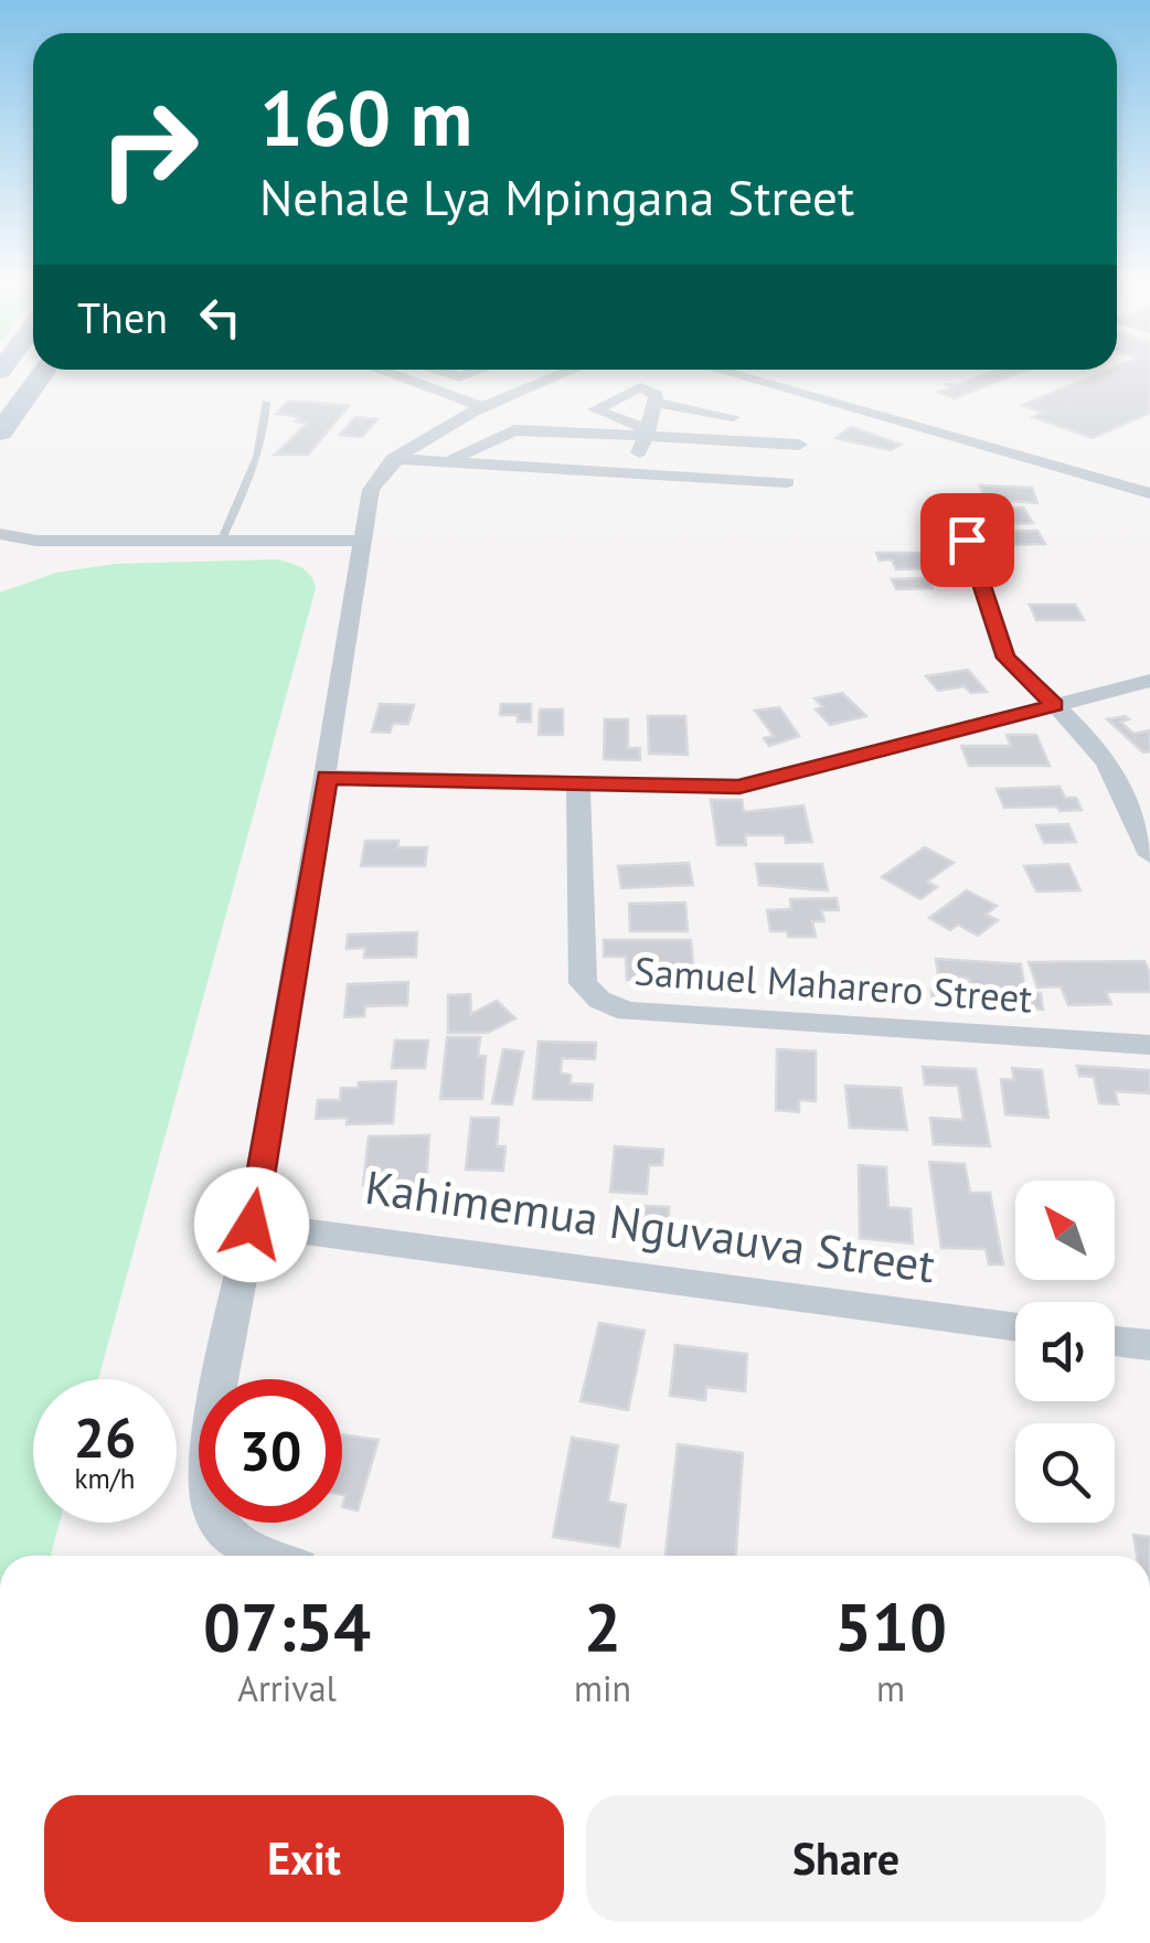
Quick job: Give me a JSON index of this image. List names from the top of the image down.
{
  "streets": {
    "street": ["Samuel Maharero Street", "Kahimemua Nguvauva Street"]
  },
  "north": "top left",
  "page": {
    "turn": ["160 m", "Nehale Lya Mpingana Street"],
    "then": "Then",
    "speed": "26 km/h",
    "limit": "30",
    "eta": [
      "07:54",
      "Arrival",
      "2",
      "min",
      "510",
      "m"
    ],
    "buttons": ["Exit", "Share"]
  }
}
